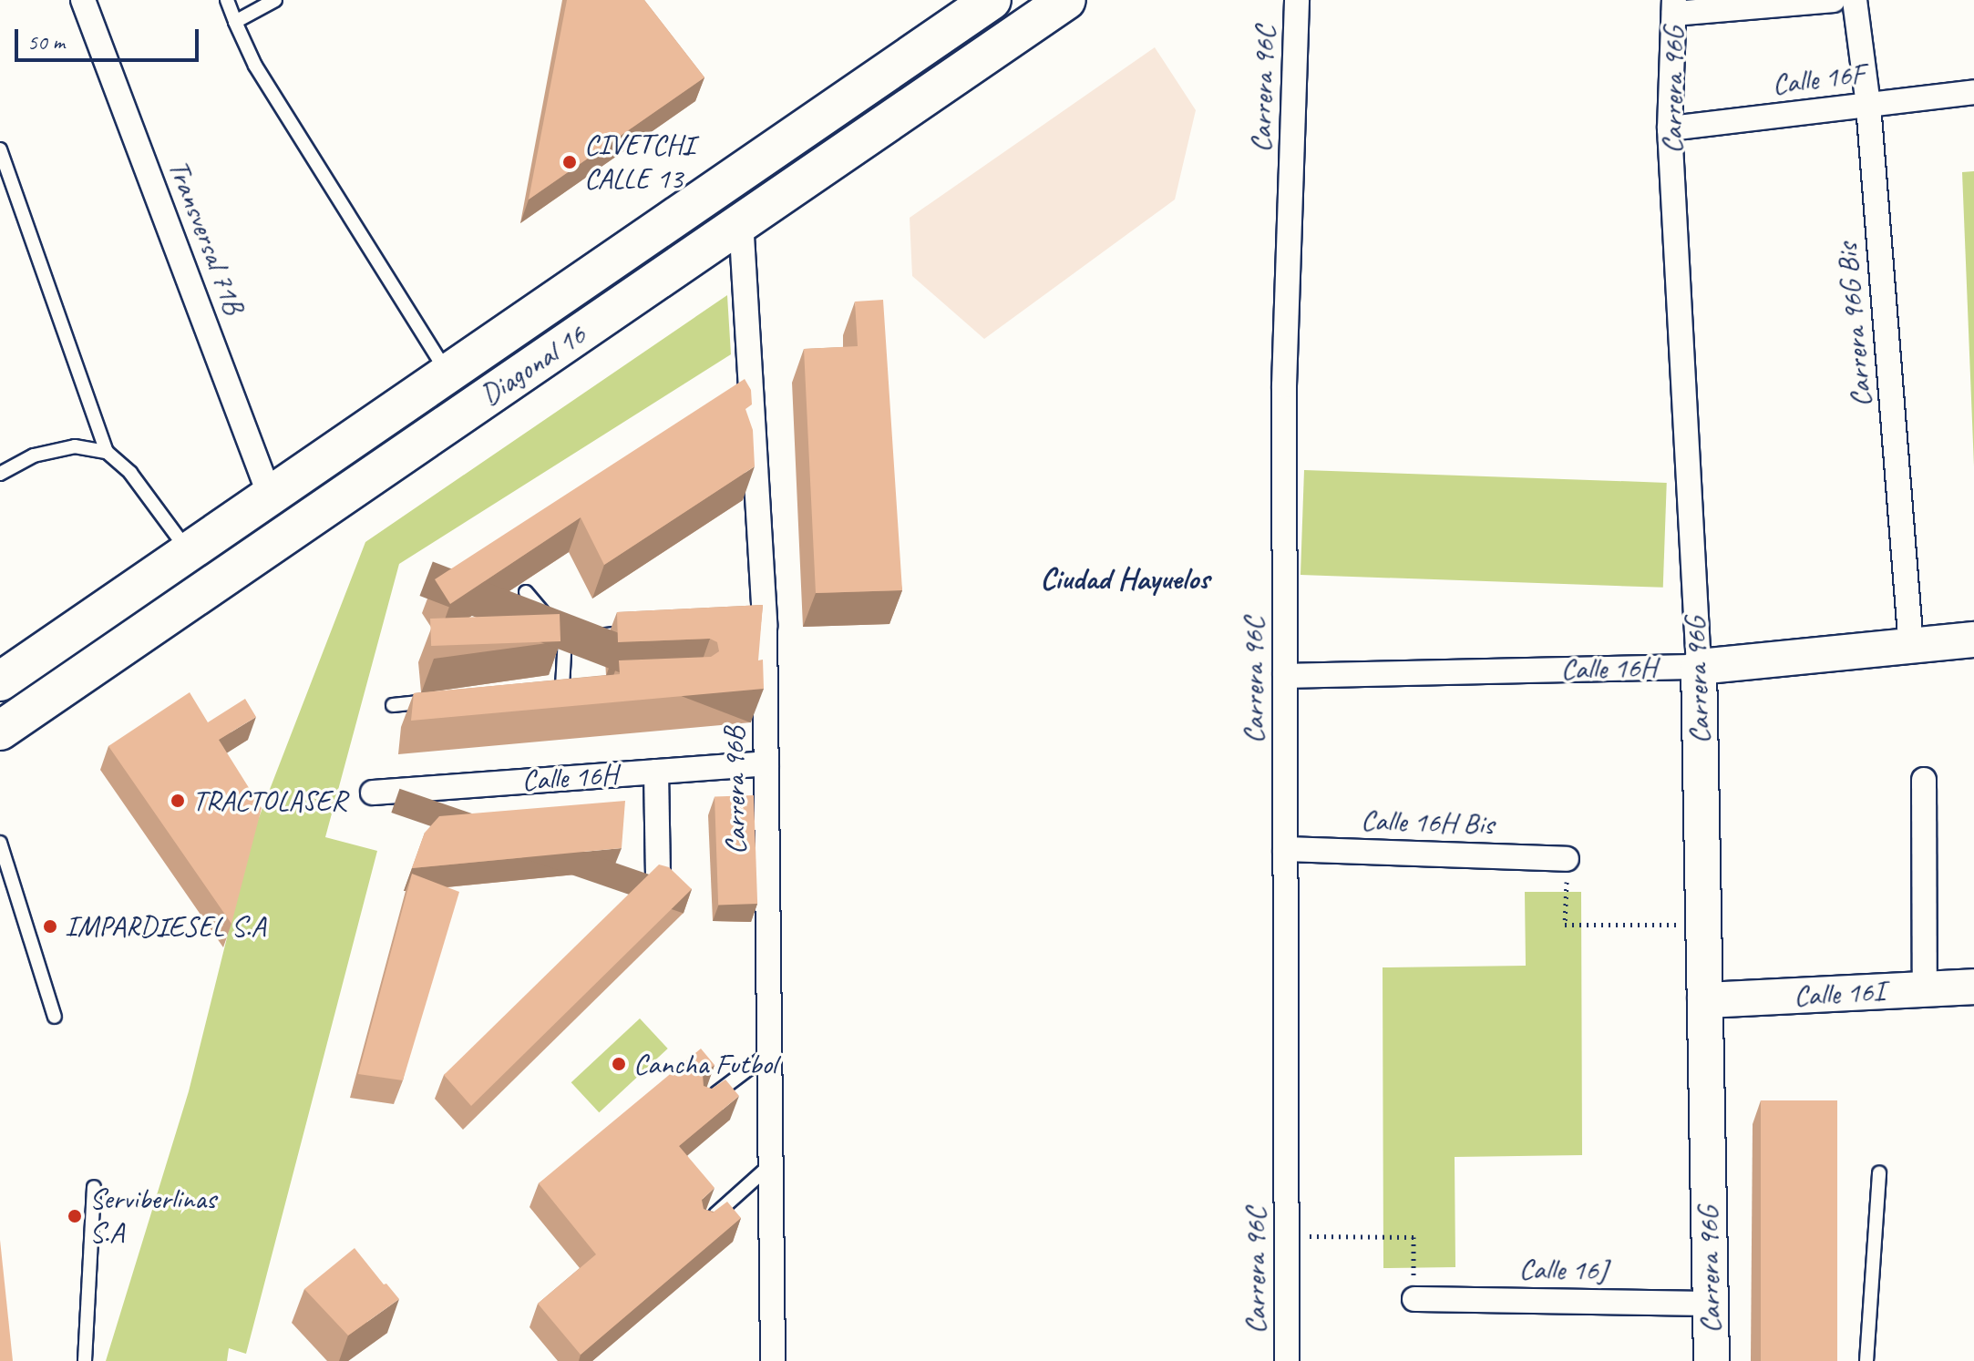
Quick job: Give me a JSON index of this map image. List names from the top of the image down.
{
  "streets": {
    "main road": ["Diagonal 16"],
    "street": [
      "Calle 16F",
      "Carrera 96C",
      "Carrera 96G",
      "Transversal 71B",
      "Carrera 96G Bis",
      "Calle 16H",
      "Carrera 96B",
      "Calle 16H Bis",
      "Calle 16I",
      "Calle 16J"
    ]
  },
  "crossings": [
    ["Calle 16F", "Carrera 96G"],
    ["Calle 16F", "Carrera 96G Bis"],
    ["Carrera 96C", "Calle 16H"],
    ["Carrera 96C", "Calle 16H Bis"],
    ["Carrera 96G", "Calle 16H"],
    ["Carrera 96G", "Calle 16I"],
    ["Carrera 96G", "Calle 16J"],
    ["Transversal 71B", "Diagonal 16"],
    ["Carrera 96G Bis", "Calle 16H"],
    ["Diagonal 16", "Carrera 96B"],
    ["Calle 16H", "Carrera 96B"]
  ],
  "districts": ["Ciudad Hayuelos"],
  "places": [
    "CIVETCHI CALLE 13",
    "TRACTOLASER",
    "IMPARDIESEL S.A",
    "Cancha Futbol",
    "Serviberlinas S.A"
  ],
  "scale_bar": "50 m"
}
